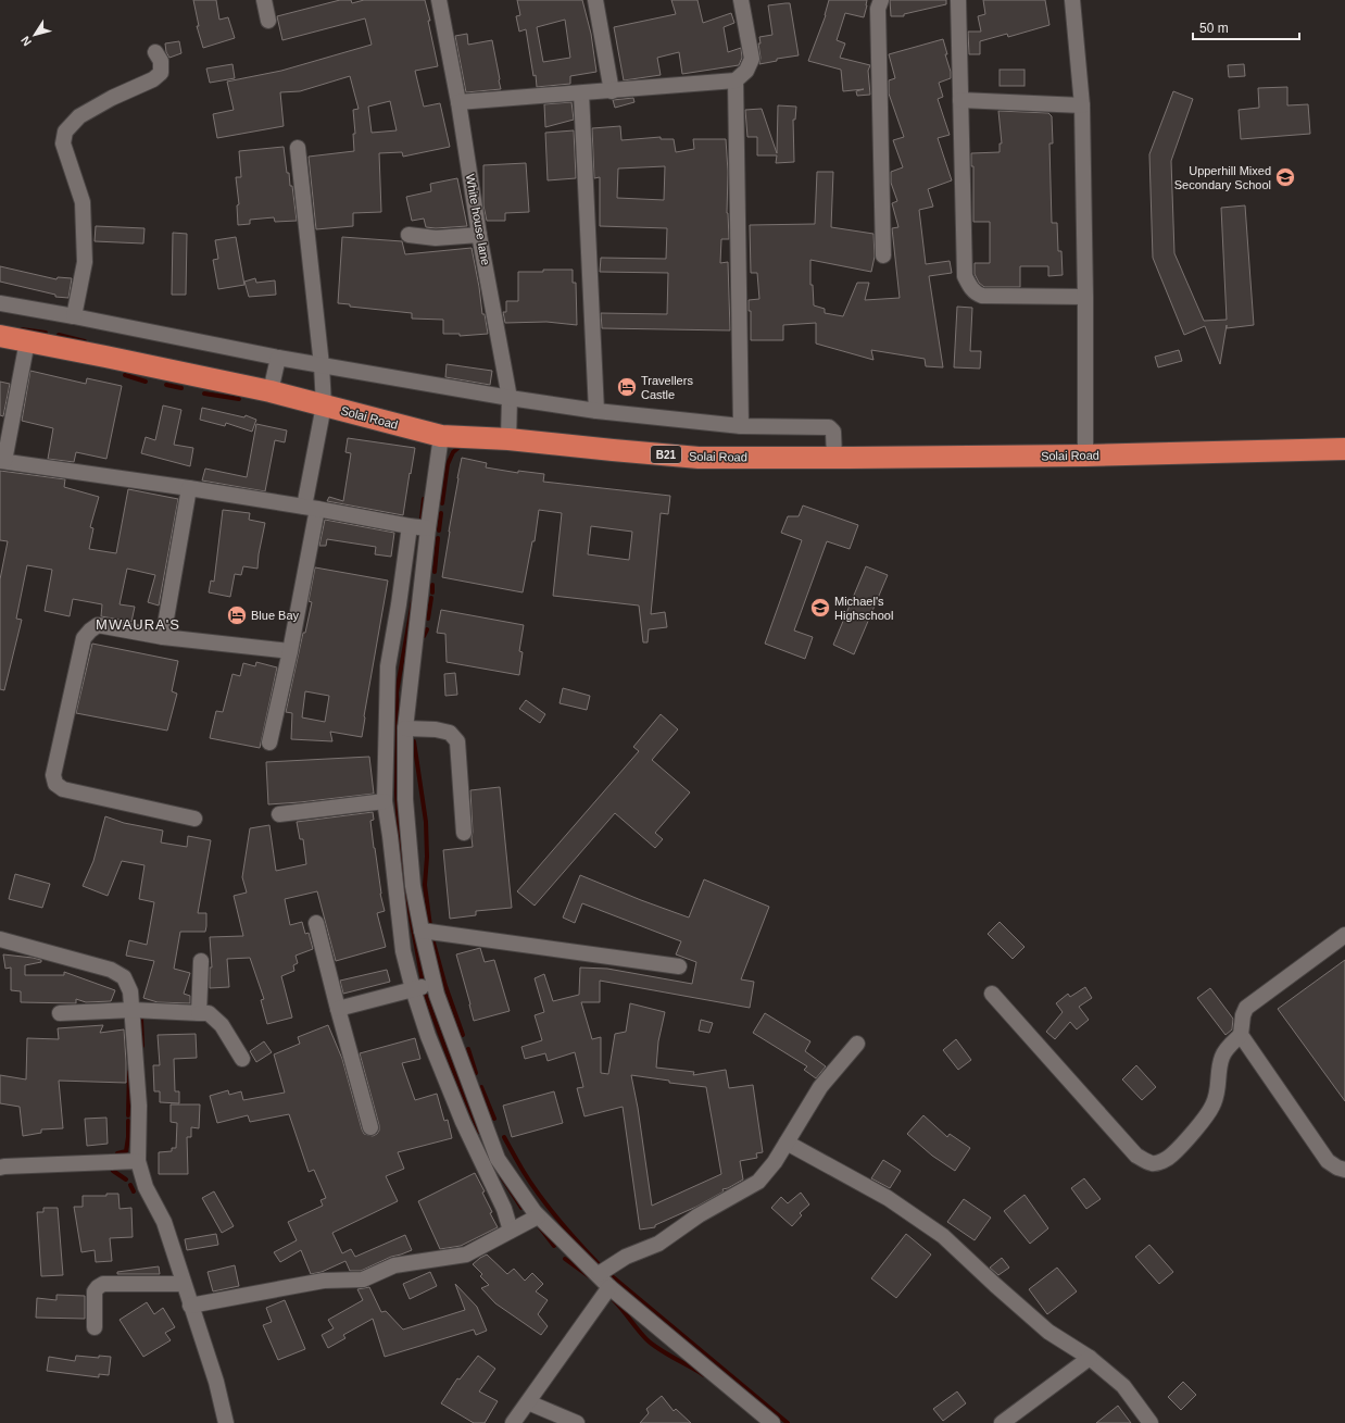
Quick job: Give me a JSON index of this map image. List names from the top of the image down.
{
  "streets": {
    "highway": ["Solai Road", "B21"],
    "street": ["White house lane"]
  },
  "crossings": [
    ["White house lane", "Solai Road"]
  ],
  "districts": ["MWAURA'S"],
  "places": {
    "school or university": ["Upperhill Mixed Secondary School", "Michael's Highschool"],
    "hotel": ["Travellers Castle", "Blue Bay"]
  },
  "scale_bar": "50 m",
  "north": "bottom left"
}
